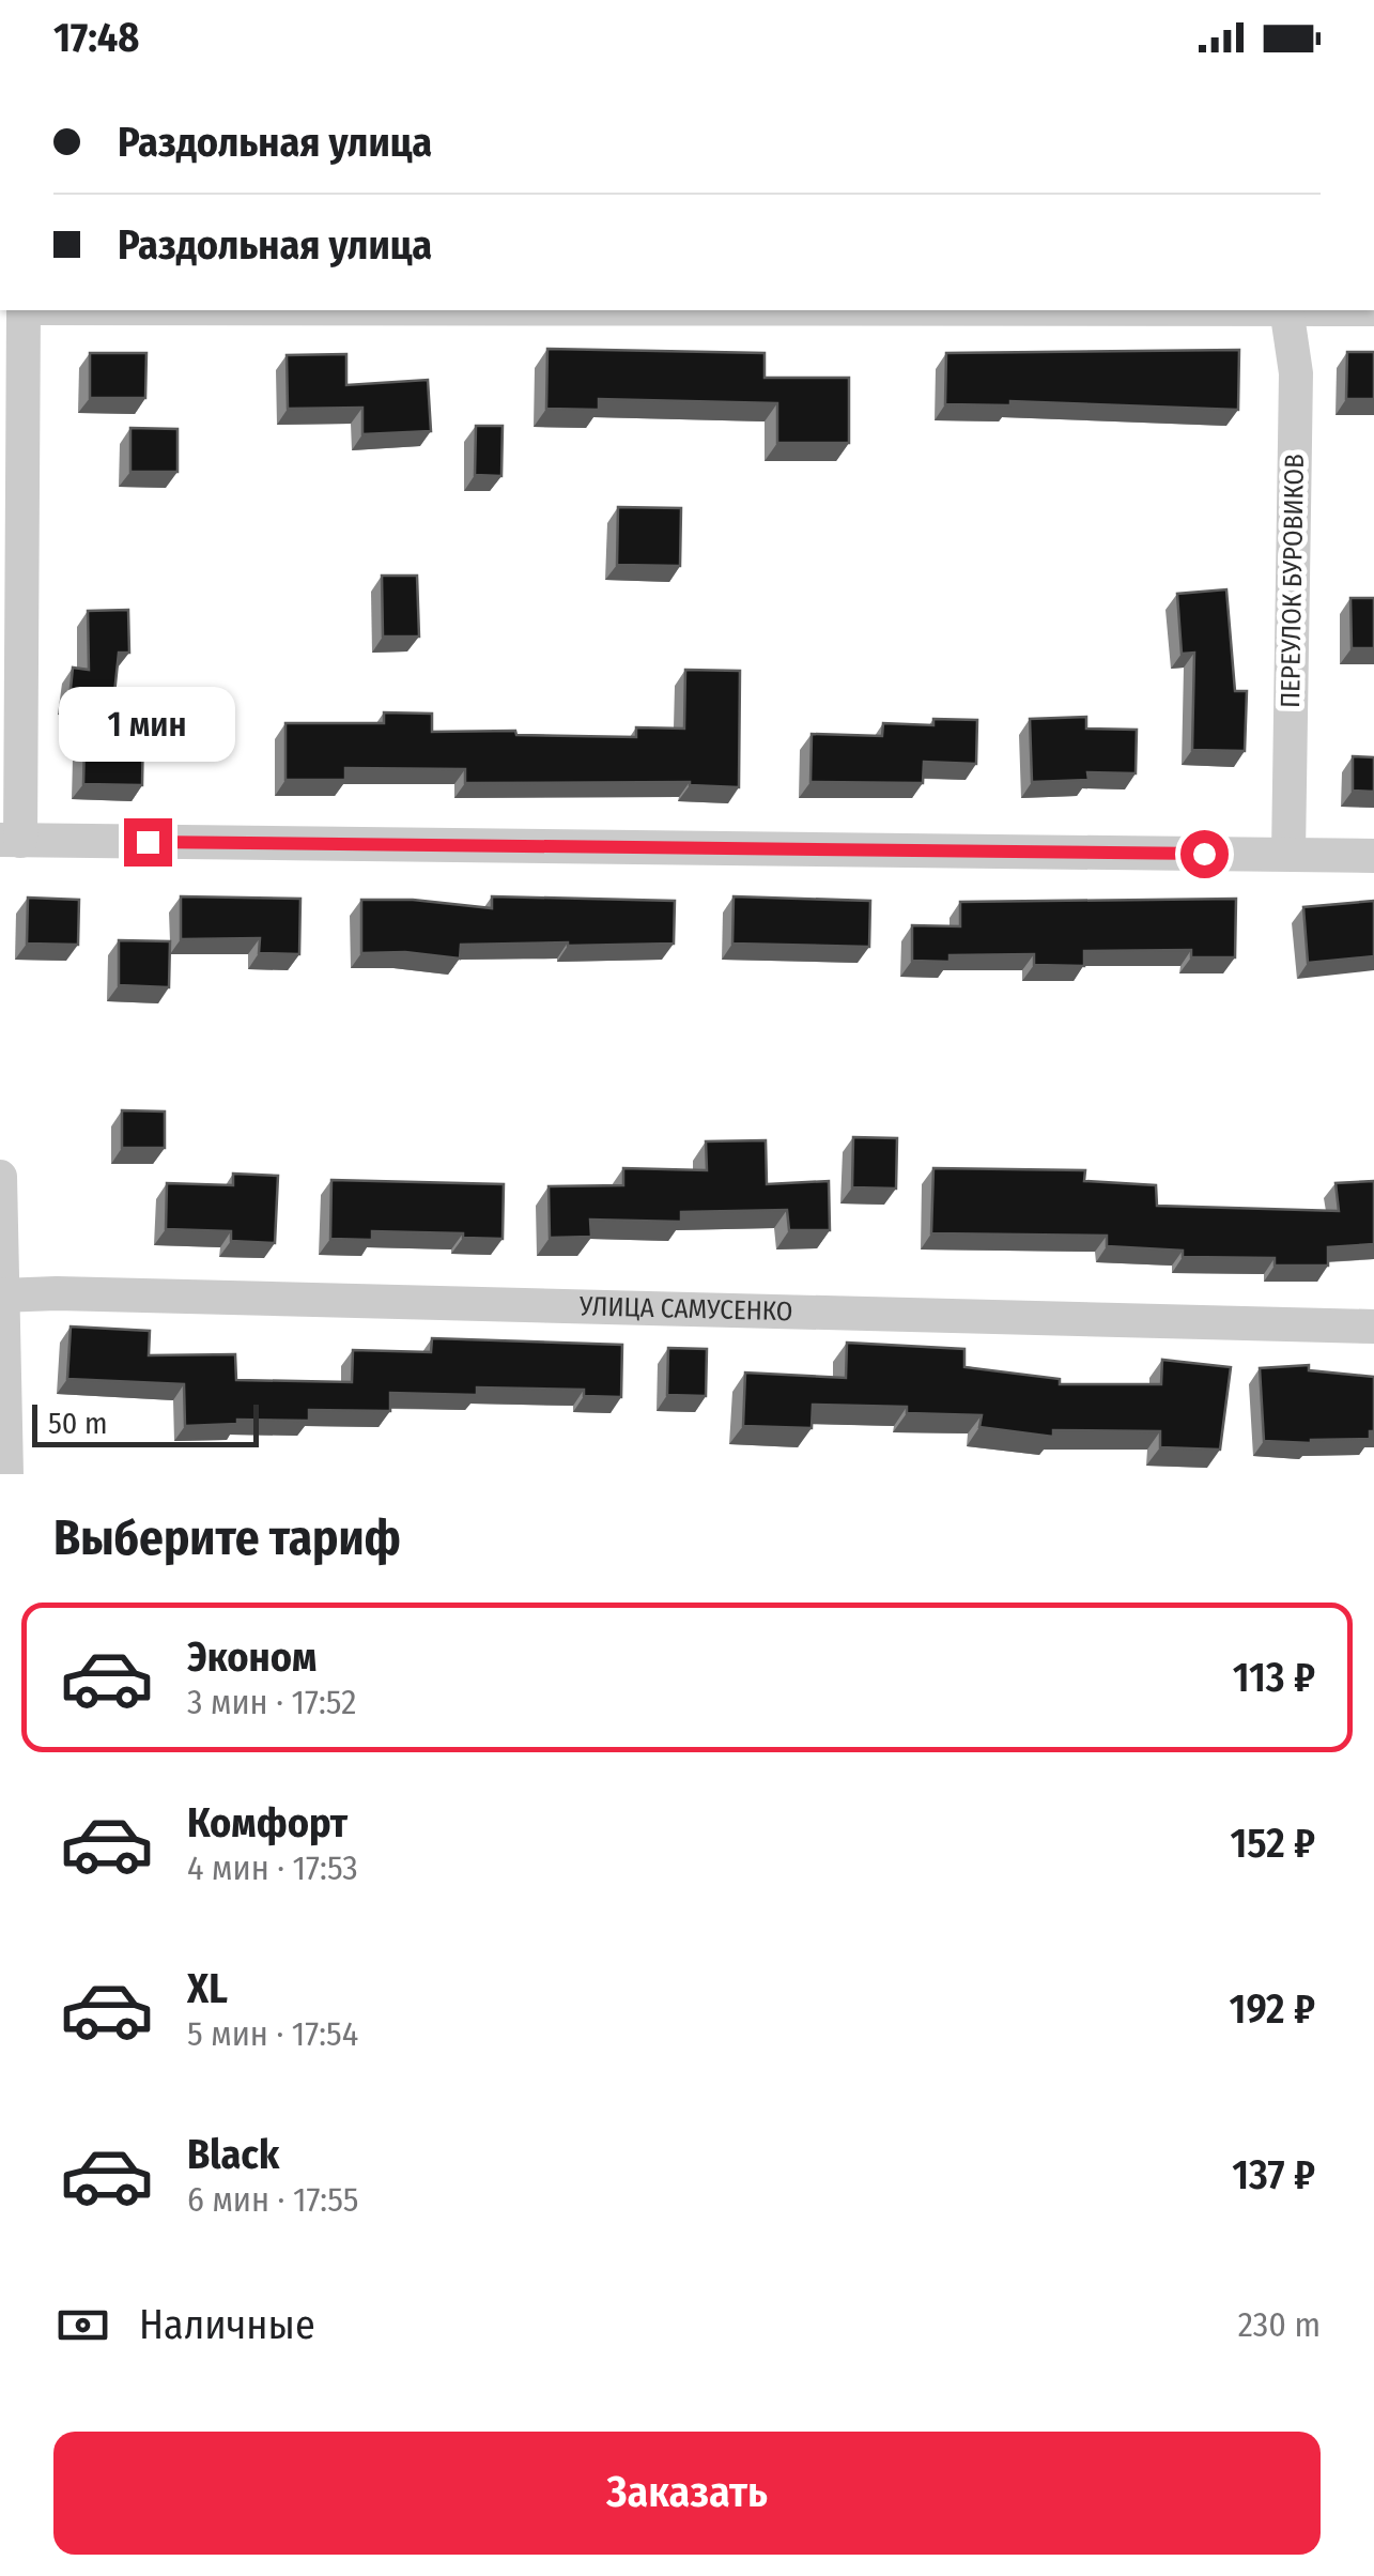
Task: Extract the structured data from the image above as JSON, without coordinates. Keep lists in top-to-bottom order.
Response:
{
  "streets": {
    "street": ["ПЕРЕУЛОК БУРОВИКОВ", "УЛИЦА САМУСЕНКО"]
  },
  "scale_bar": "50 m",
  "page": {
    "status": "17:48",
    "banner": ["Раздольная улица", "Раздольная улица"],
    "bubble": "1 мин",
    "scale": "50 m",
    "heading": "Выберите тариф",
    "list": [
      {
        "name": "Эконом",
        "note": "3 мин · 17:52",
        "value": "113 ₽"
      },
      {
        "name": "Комфорт",
        "note": "4 мин · 17:53",
        "value": "152 ₽"
      },
      {
        "name": "XL",
        "note": "5 мин · 17:54",
        "value": "192 ₽"
      },
      {
        "name": "Black",
        "note": "6 мин · 17:55",
        "value": "137 ₽"
      }
    ],
    "pay": ["Наличные", "230 m"],
    "buttons": "Заказать"
  }
}
